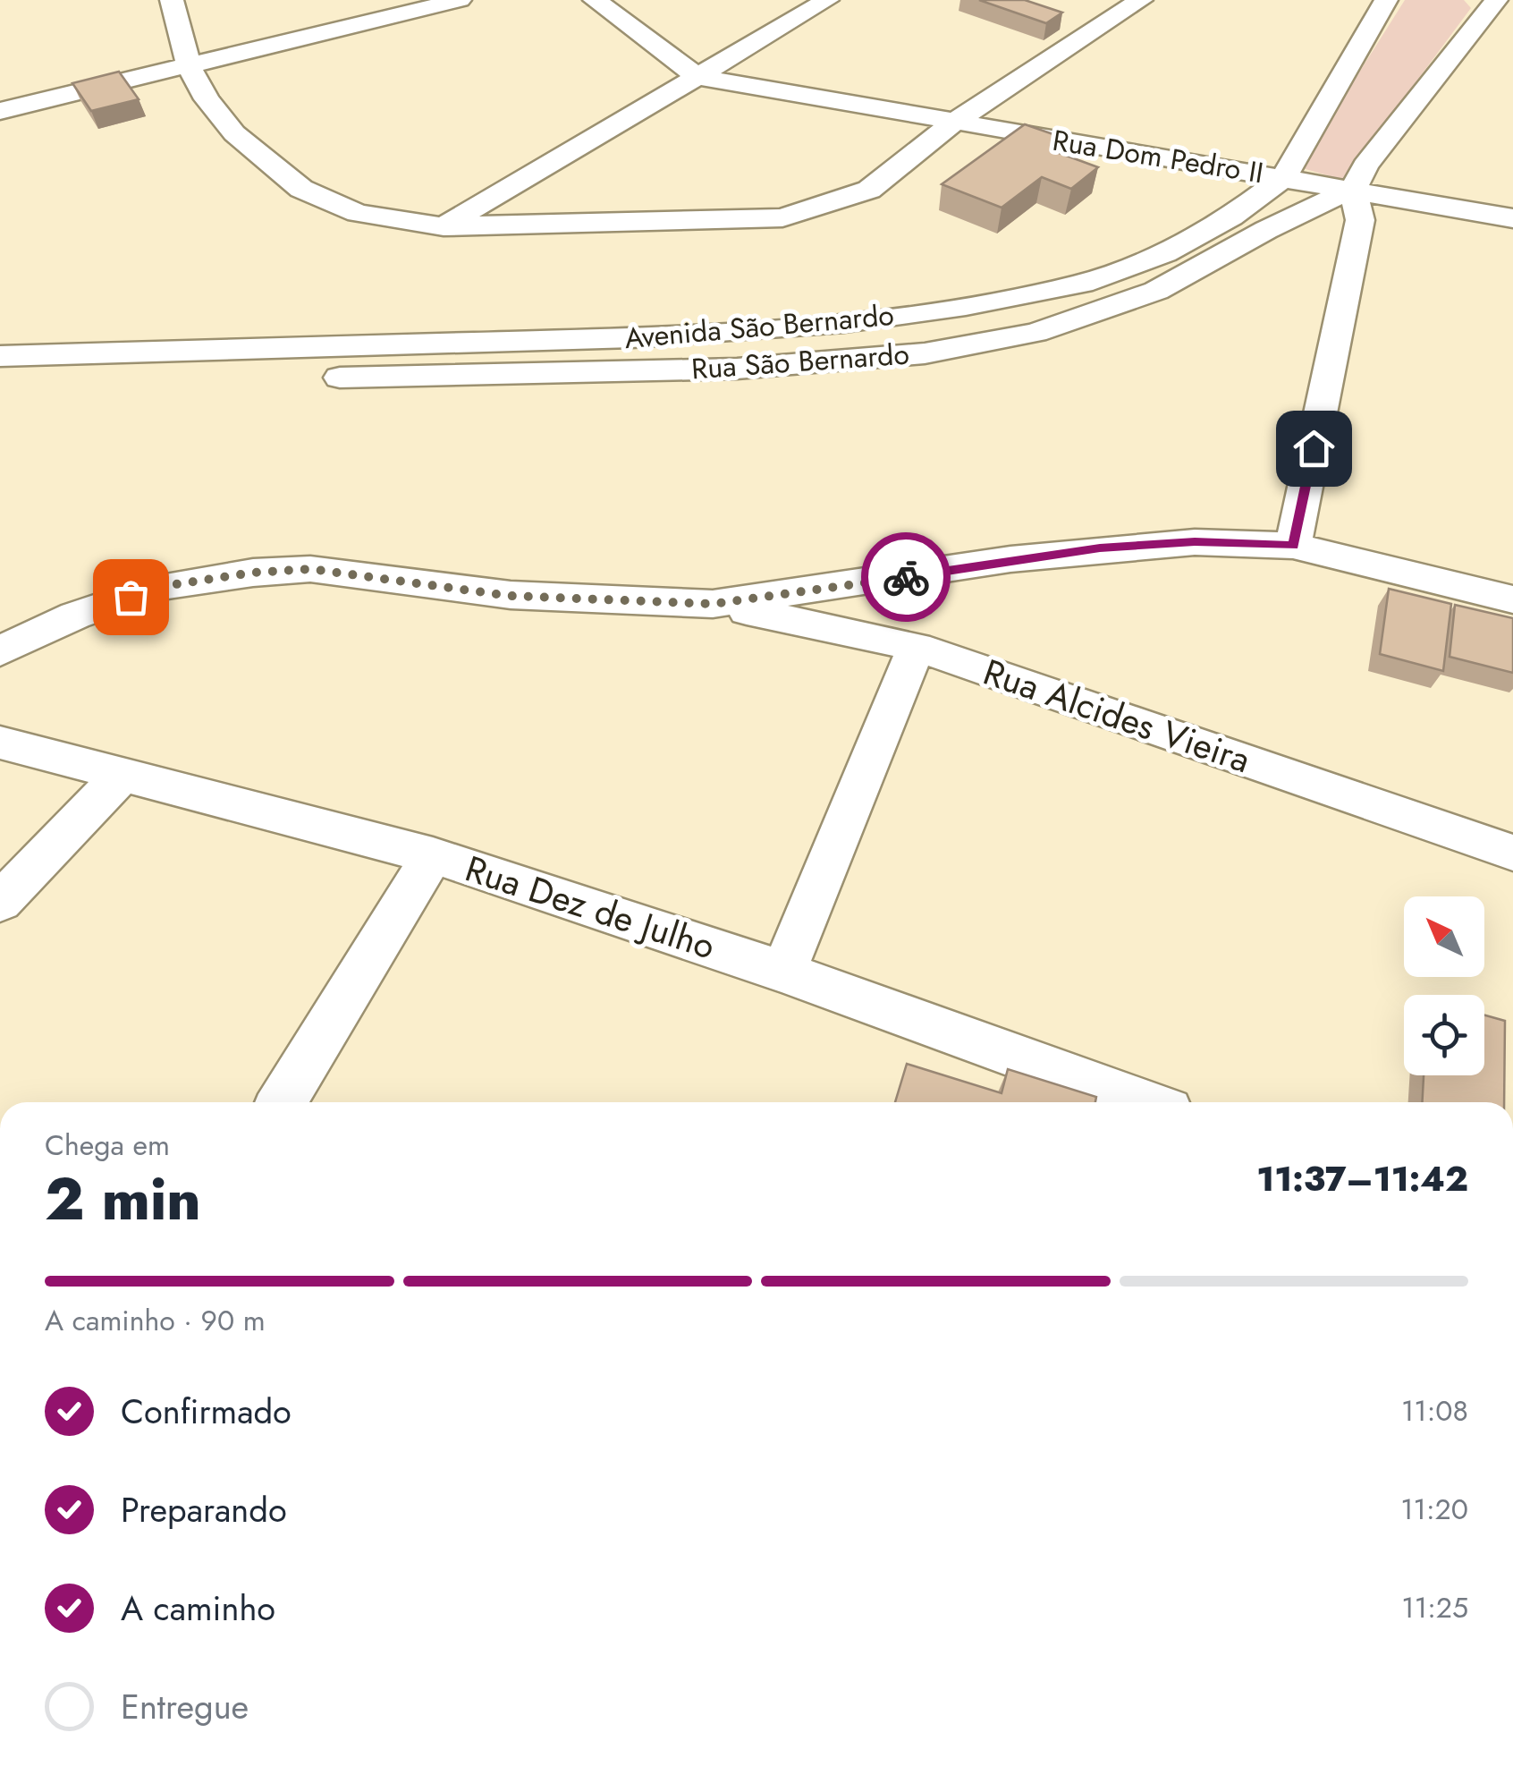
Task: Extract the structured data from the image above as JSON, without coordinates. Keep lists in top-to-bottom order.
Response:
{
  "streets": {
    "street": [
      "Rua Dom Pedro II",
      "Avenida São Bernardo",
      "Rua São Bernardo",
      "Rua Alcides Vieira",
      "Rua Dez de Julho"
    ]
  },
  "crossings": [
    ["Rua Dom Pedro II", "Avenida São Bernardo"],
    ["Rua Dom Pedro II", "Rua São Bernardo"]
  ],
  "north": "top left",
  "page": {
    "heading": ["2 min", "Chega em", "11:37–11:42"],
    "bar": "A caminho · 90 m",
    "list": [
      ["Confirmado", "11:08"],
      ["Preparando", "11:20"],
      ["A caminho", "11:25"],
      "Entregue"
    ]
  }
}
